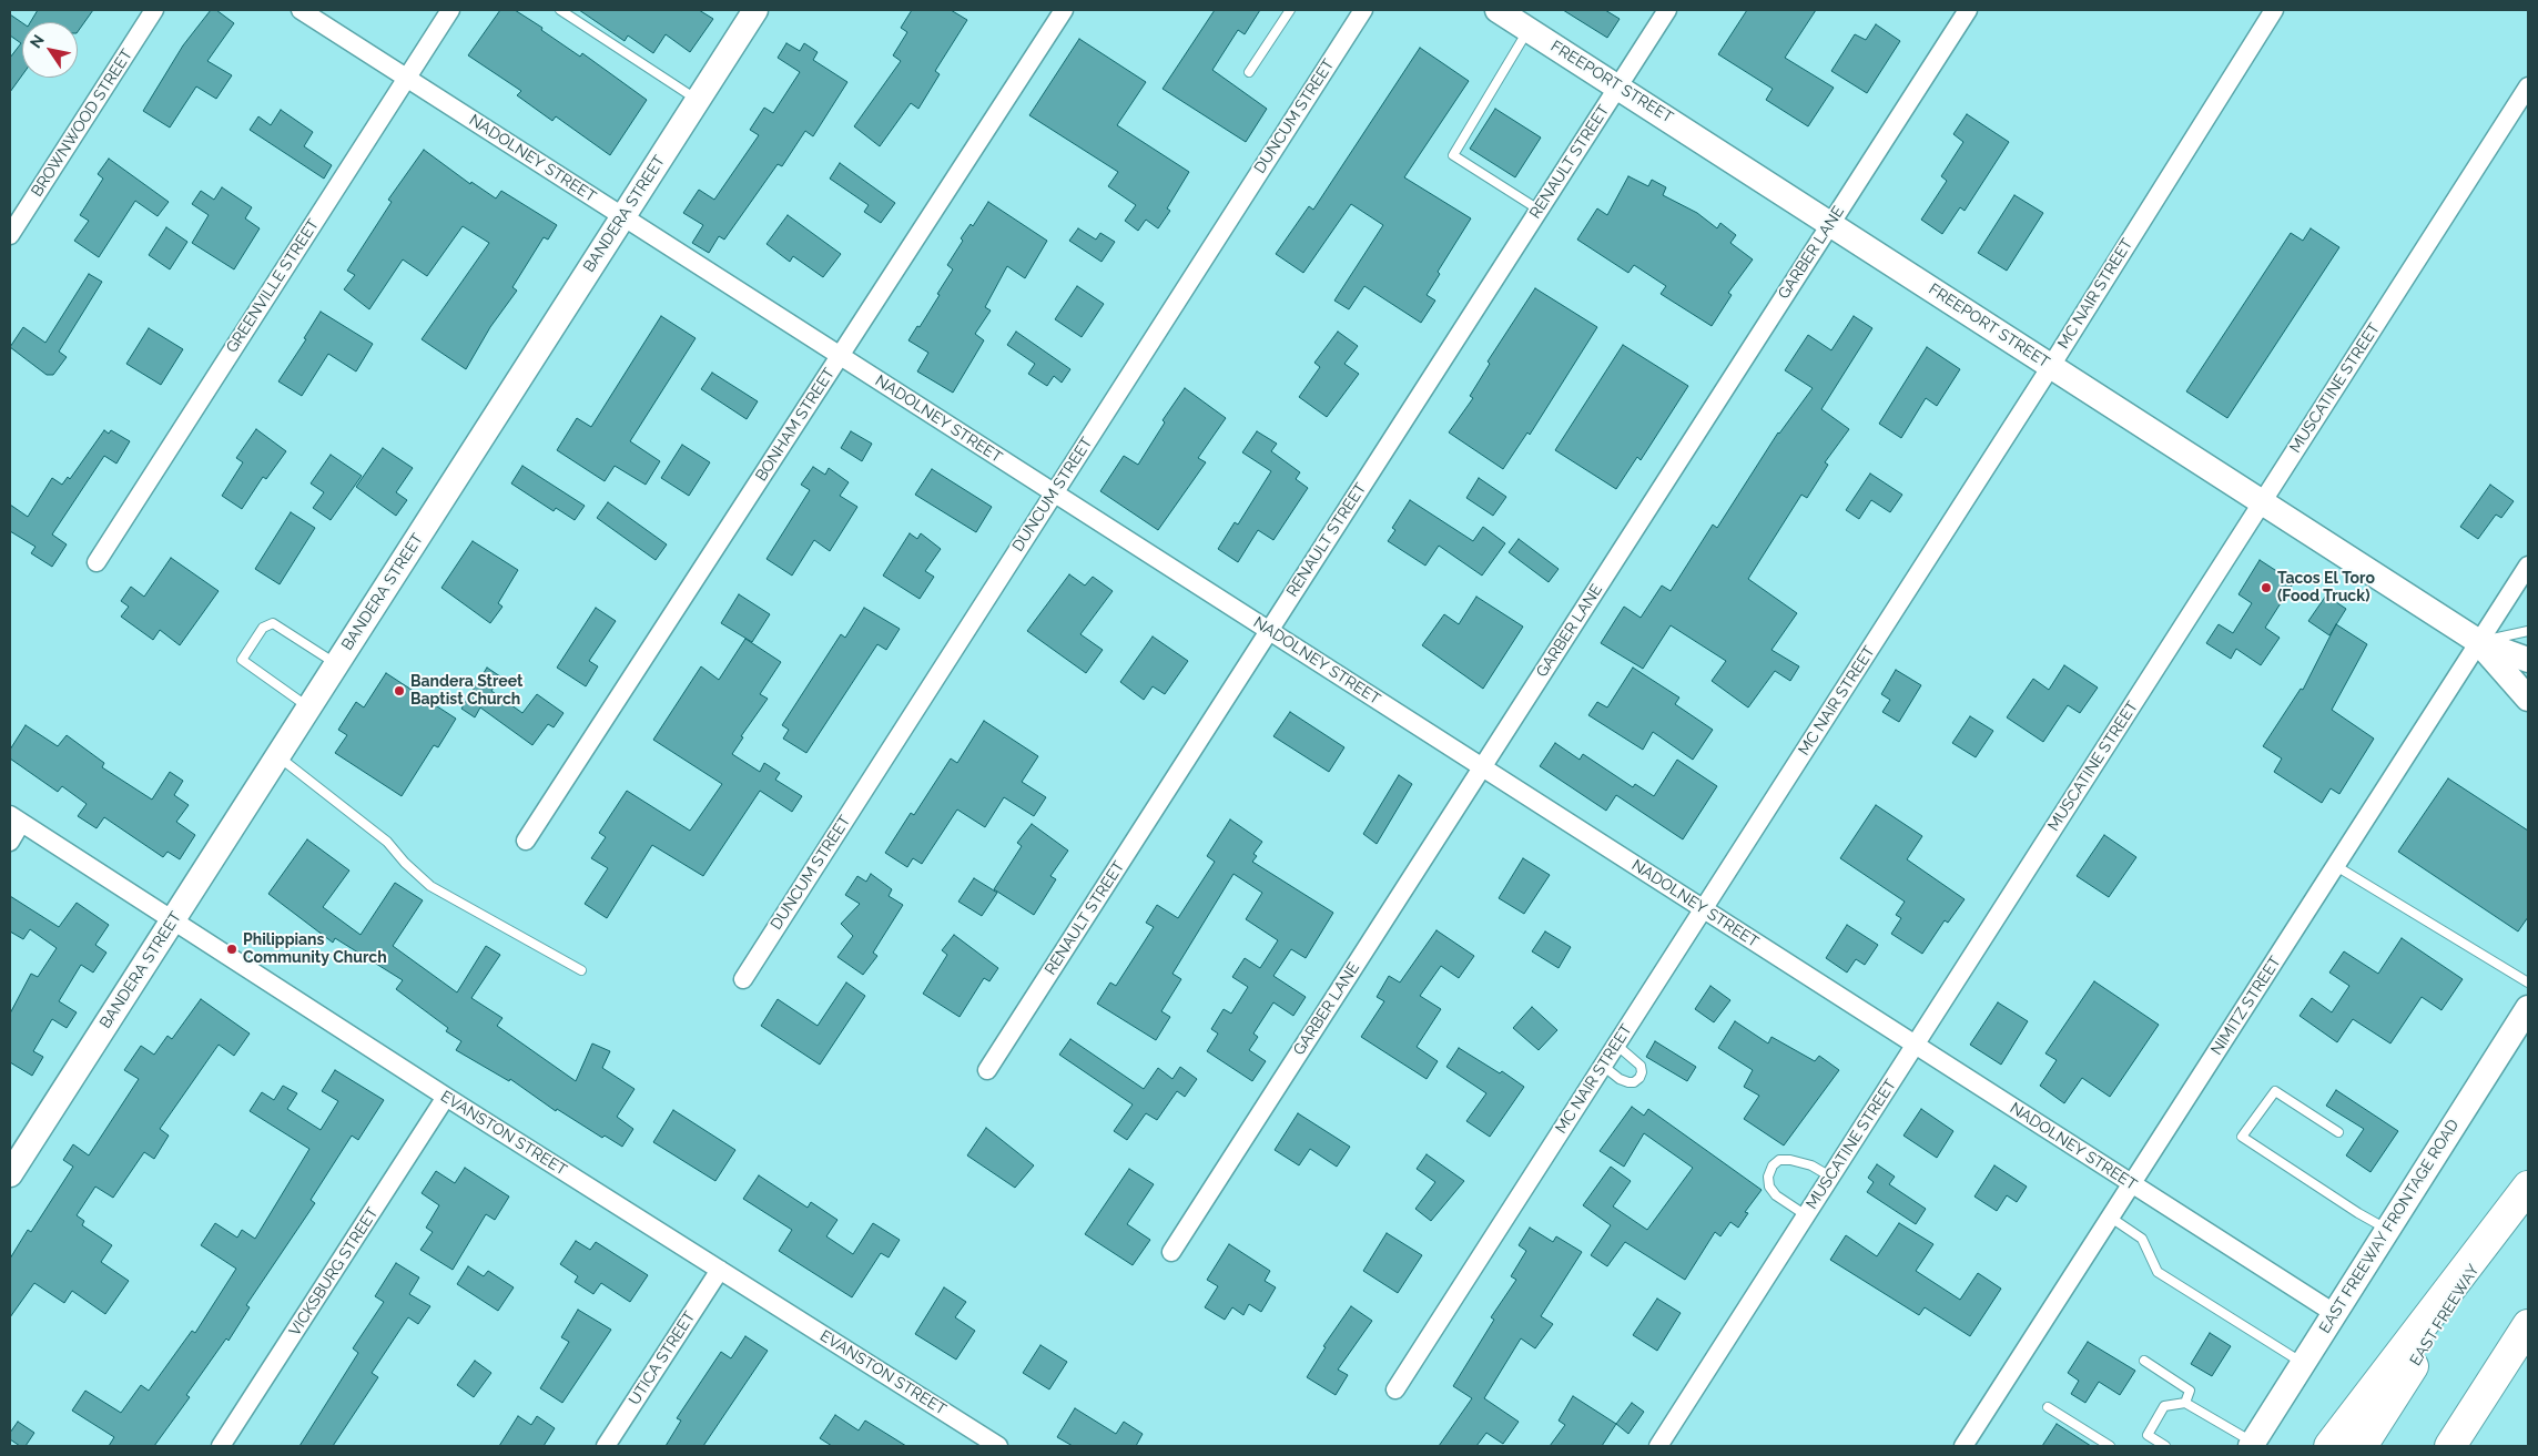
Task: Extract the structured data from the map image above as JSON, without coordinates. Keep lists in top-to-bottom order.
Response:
{
  "streets": {
    "highway": ["EAST FREEWAY"],
    "main road": ["FREEPORT STREET", "BANDERA STREET", "EAST FREEWAY FRONTAGE ROAD"],
    "street": [
      "DUNCUM STREET",
      "BROWNWOOD STREET",
      "NADOLNEY STREET",
      "RENAULT STREET",
      "GARBER LANE",
      "GREENVILLE STREET",
      "MC NAIR STREET",
      "MUSCATINE STREET",
      "BONHAM STREET",
      "NIMITZ STREET",
      "EVANSTON STREET",
      "VICKSBURG STREET",
      "UTICA STREET"
    ]
  },
  "crossings": [
    ["FREEPORT STREET", "RENAULT STREET"],
    ["FREEPORT STREET", "GARBER LANE"],
    ["FREEPORT STREET", "MC NAIR STREET"],
    ["FREEPORT STREET", "MUSCATINE STREET"],
    ["FREEPORT STREET", "NIMITZ STREET"],
    ["DUNCUM STREET", "NADOLNEY STREET"],
    ["NADOLNEY STREET", "RENAULT STREET"],
    ["NADOLNEY STREET", "BANDERA STREET"],
    ["NADOLNEY STREET", "GARBER LANE"],
    ["NADOLNEY STREET", "GREENVILLE STREET"],
    ["NADOLNEY STREET", "MC NAIR STREET"],
    ["NADOLNEY STREET", "MUSCATINE STREET"],
    ["NADOLNEY STREET", "BONHAM STREET"],
    ["NADOLNEY STREET", "NIMITZ STREET"],
    ["NADOLNEY STREET", "EAST FREEWAY FRONTAGE ROAD"],
    ["BANDERA STREET", "EVANSTON STREET"],
    ["EVANSTON STREET", "VICKSBURG STREET"],
    ["EVANSTON STREET", "UTICA STREET"]
  ],
  "places": ["Tacos El Toro (Food Truck)", "Bandera Street Baptist Church", "Philippians Community Church"],
  "north": "top left"
}
